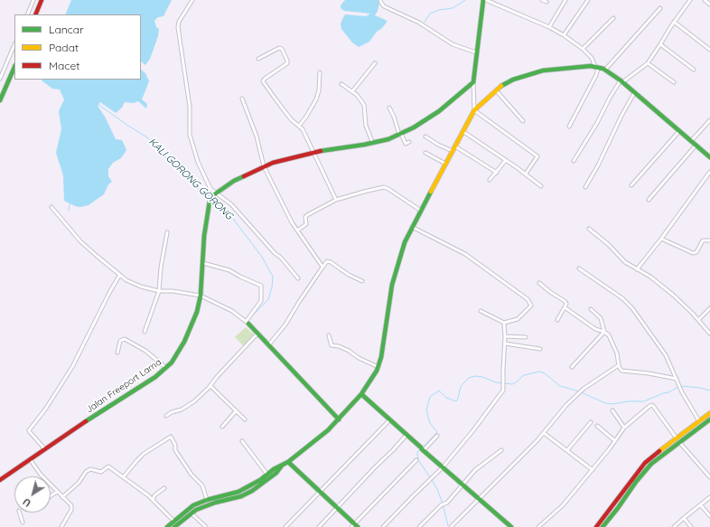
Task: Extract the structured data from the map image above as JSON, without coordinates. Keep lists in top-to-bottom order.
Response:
{
  "streets": {
    "main road": ["Jalan Freeport Lama"]
  },
  "water": ["KALI GORONG GORONG"],
  "legend": ["Lancar", "Padat", "Macet"],
  "north": "bottom left"
}
